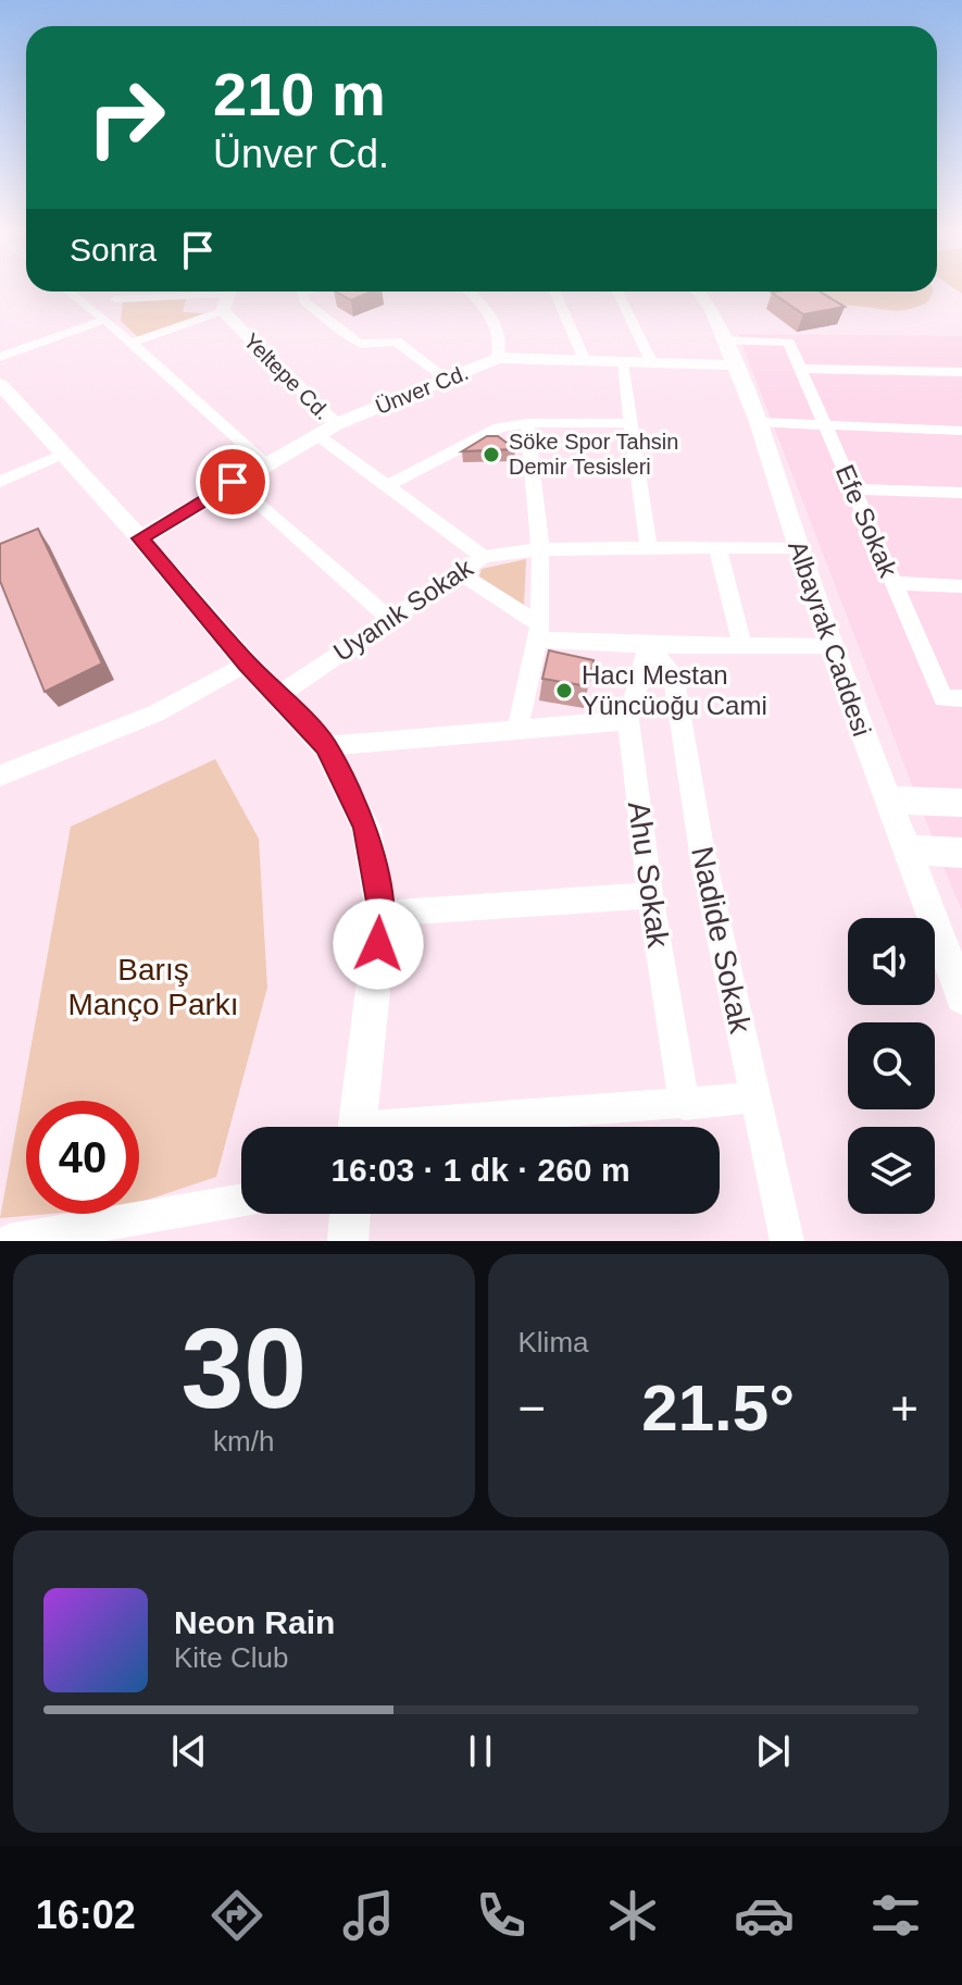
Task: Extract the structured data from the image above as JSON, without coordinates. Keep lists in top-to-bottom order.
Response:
{
  "streets": {
    "street": [
      "Yeltepe Cd.",
      "Ünver Cd.",
      "Efe Sokak",
      "Uyanık Sokak",
      "Albayrak Caddesi",
      "Ahu Sokak",
      "Nadide Sokak"
    ]
  },
  "crossings": [
    ["Yeltepe Cd.", "Ünver Cd."],
    ["Ünver Cd.", "Albayrak Caddesi"],
    ["Efe Sokak", "Albayrak Caddesi"],
    ["Uyanık Sokak", "Albayrak Caddesi"],
    ["Ahu Sokak", "Nadide Sokak"]
  ],
  "parks": ["Barış Manço Parkı"],
  "places": ["Söke Spor Tahsin Demir Tesisleri", "Hacı Mestan Yüncüoğu Cami"],
  "page": {
    "turn": ["210 m", "Ünver Cd."],
    "then": "Sonra",
    "limit": "40",
    "trip": "16:03 · 1 dk · 260 m",
    "tile": [
      ["30", "km/h"],
      "Klima"
    ],
    "heat": ["−", "21.5°", "+"],
    "song": ["Neon Rain", "Kite Club"],
    "tabs": "16:02"
  }
}
